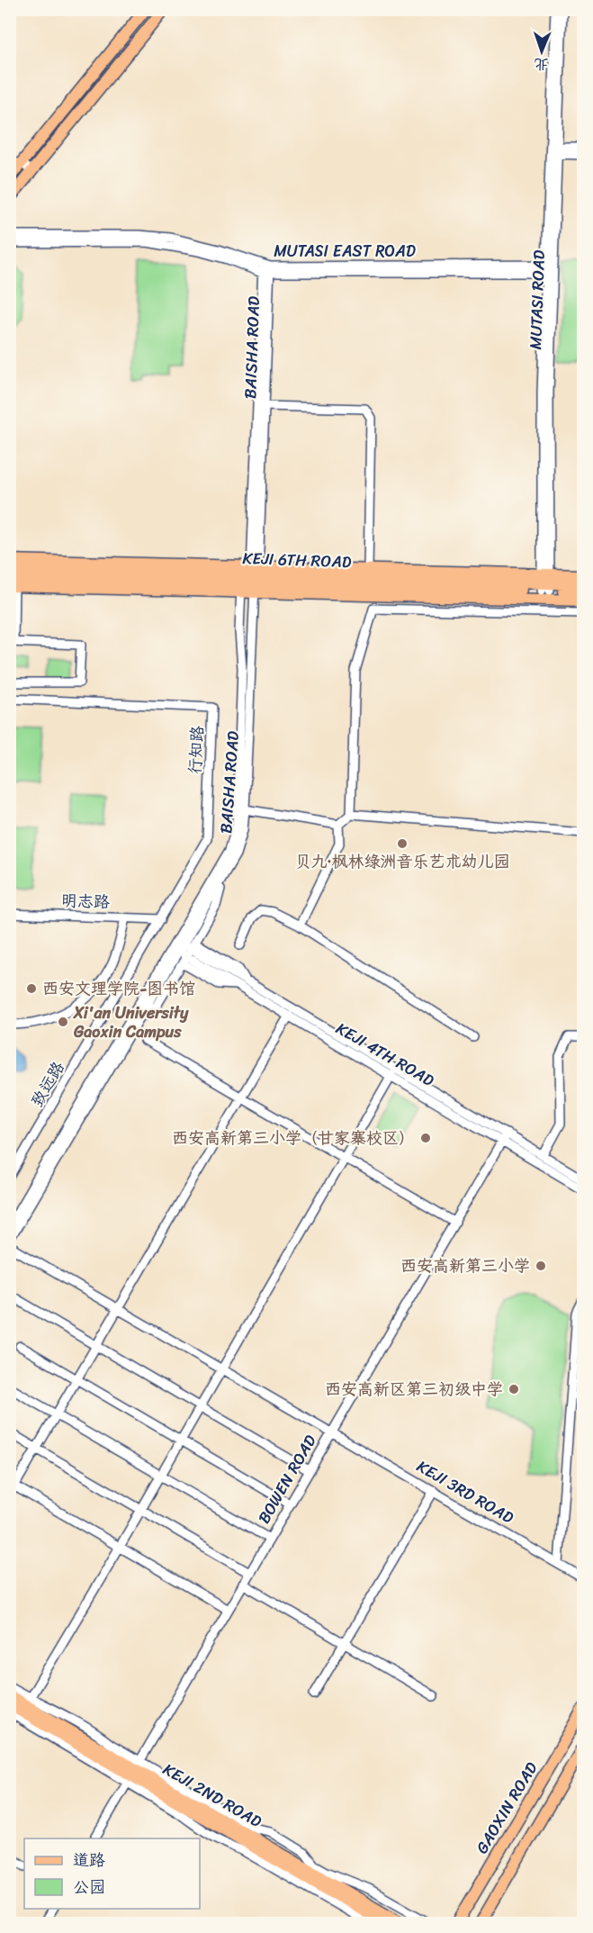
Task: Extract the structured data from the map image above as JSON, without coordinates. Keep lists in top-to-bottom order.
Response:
{
  "streets": {
    "main road": ["KEJI 6TH ROAD", "KEJI 2ND ROAD", "GAOXIN ROAD"],
    "street": [
      "MUTASI EAST ROAD",
      "MUTASI ROAD",
      "BAISHA ROAD",
      "行知路",
      "明志路",
      "KEJI 4TH ROAD",
      "致远路",
      "BOWEN ROAD",
      "KEJI 3RD ROAD"
    ]
  },
  "crossings": [
    ["MUTASI EAST ROAD", "MUTASI ROAD"],
    ["MUTASI EAST ROAD", "BAISHA ROAD"],
    ["MUTASI ROAD", "KEJI 6TH ROAD"],
    ["BAISHA ROAD", "KEJI 6TH ROAD"],
    ["BAISHA ROAD", "KEJI 4TH ROAD"],
    ["行知路", "明志路"],
    ["行知路", "致远路"],
    ["明志路", "致远路"],
    ["KEJI 4TH ROAD", "BOWEN ROAD"],
    ["BOWEN ROAD", "KEJI 3RD ROAD"],
    ["BOWEN ROAD", "KEJI 2ND ROAD"]
  ],
  "places": [
    "贝九·枫林绿洲音乐艺术幼儿园",
    "西安文理学院-图书馆",
    "Xi'an University Gaoxin Campus",
    "西安高新第三小学（甘家寨校区）",
    "西安高新第三小学",
    "西安高新区第三初级中学"
  ],
  "legend": ["道路", "公园"],
  "north": "bottom"
}
